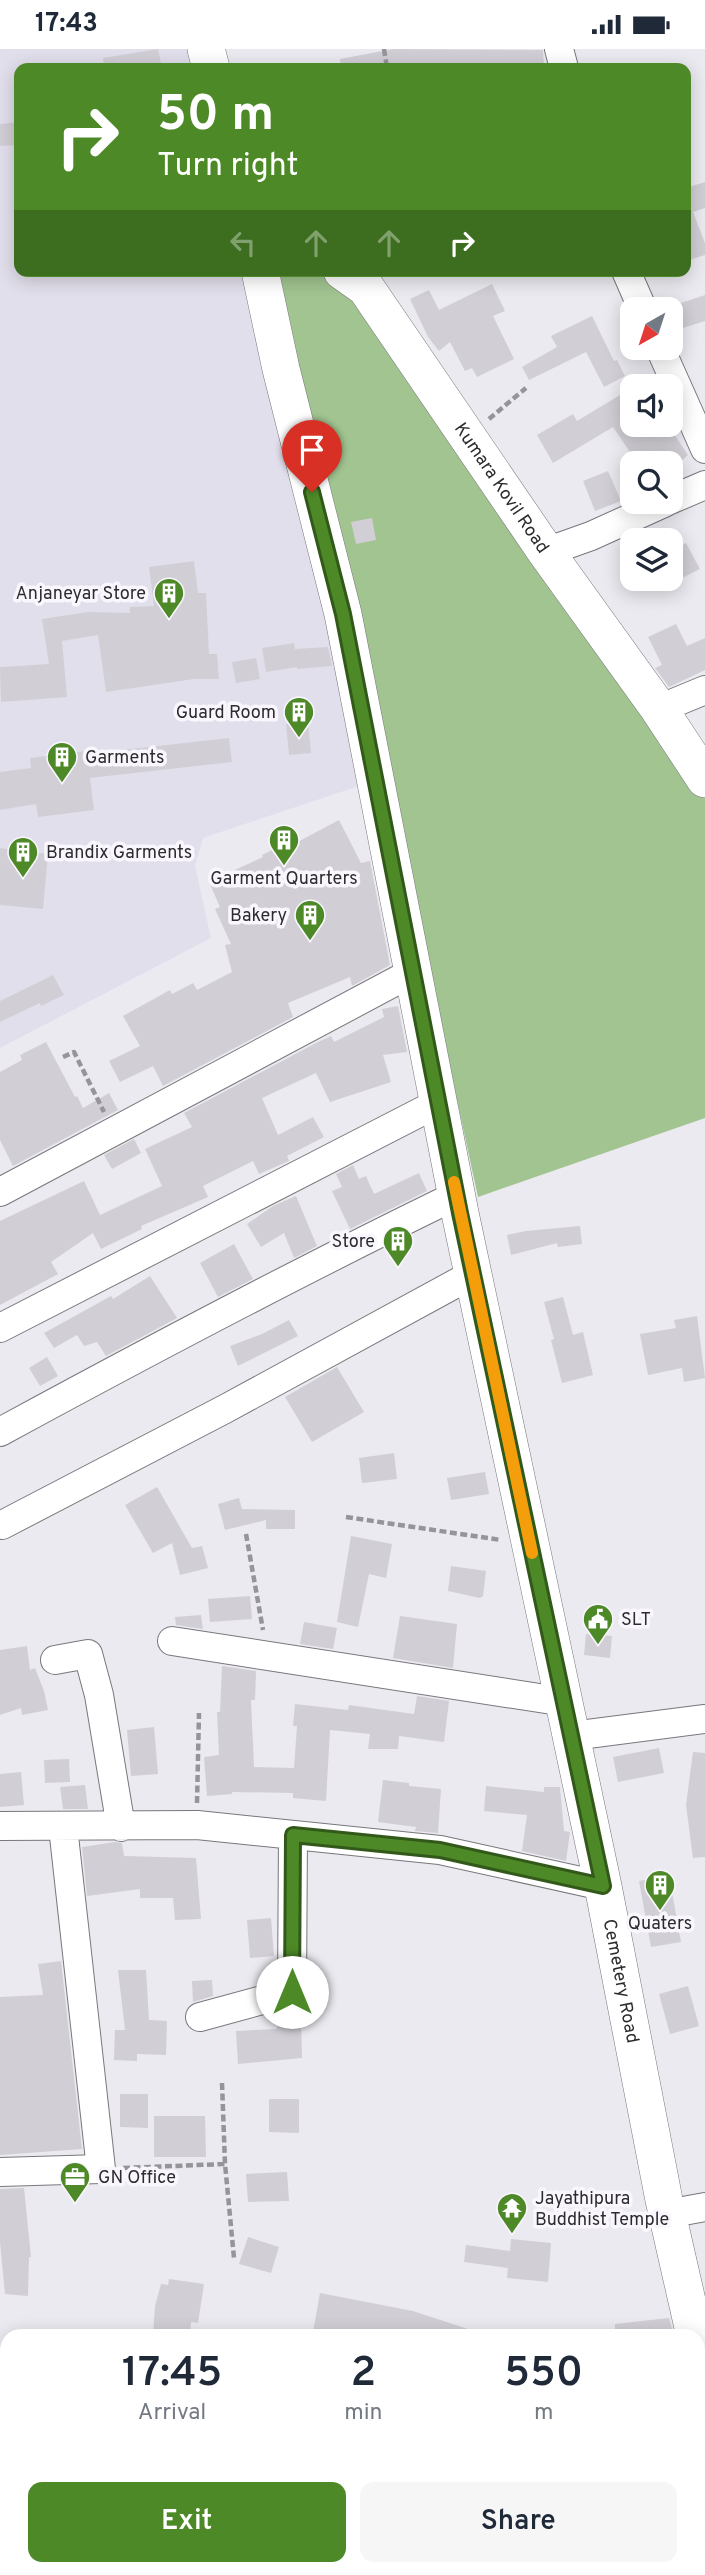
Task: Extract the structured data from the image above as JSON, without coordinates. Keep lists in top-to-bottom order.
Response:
{
  "streets": {
    "main road": ["Kumara Kovil Road", "Cemetery Road"]
  },
  "places": {
    "building": [
      "Anjaneyar Store",
      "Guard Room",
      "Garments",
      "Garment Quarters",
      "Brandix Garments",
      "Bakery",
      "Store",
      "Quaters"
    ],
    "public building": ["SLT"],
    "office": ["GN Office"],
    "temple": ["Jayathipura Buddhist Temple"]
  },
  "north": "bottom left",
  "page": {
    "status": "17:43",
    "turn": ["50 m", "Turn right"],
    "eta": [
      "17:45",
      "Arrival",
      "2",
      "min",
      "550",
      "m"
    ],
    "buttons": ["Exit", "Share"]
  }
}
